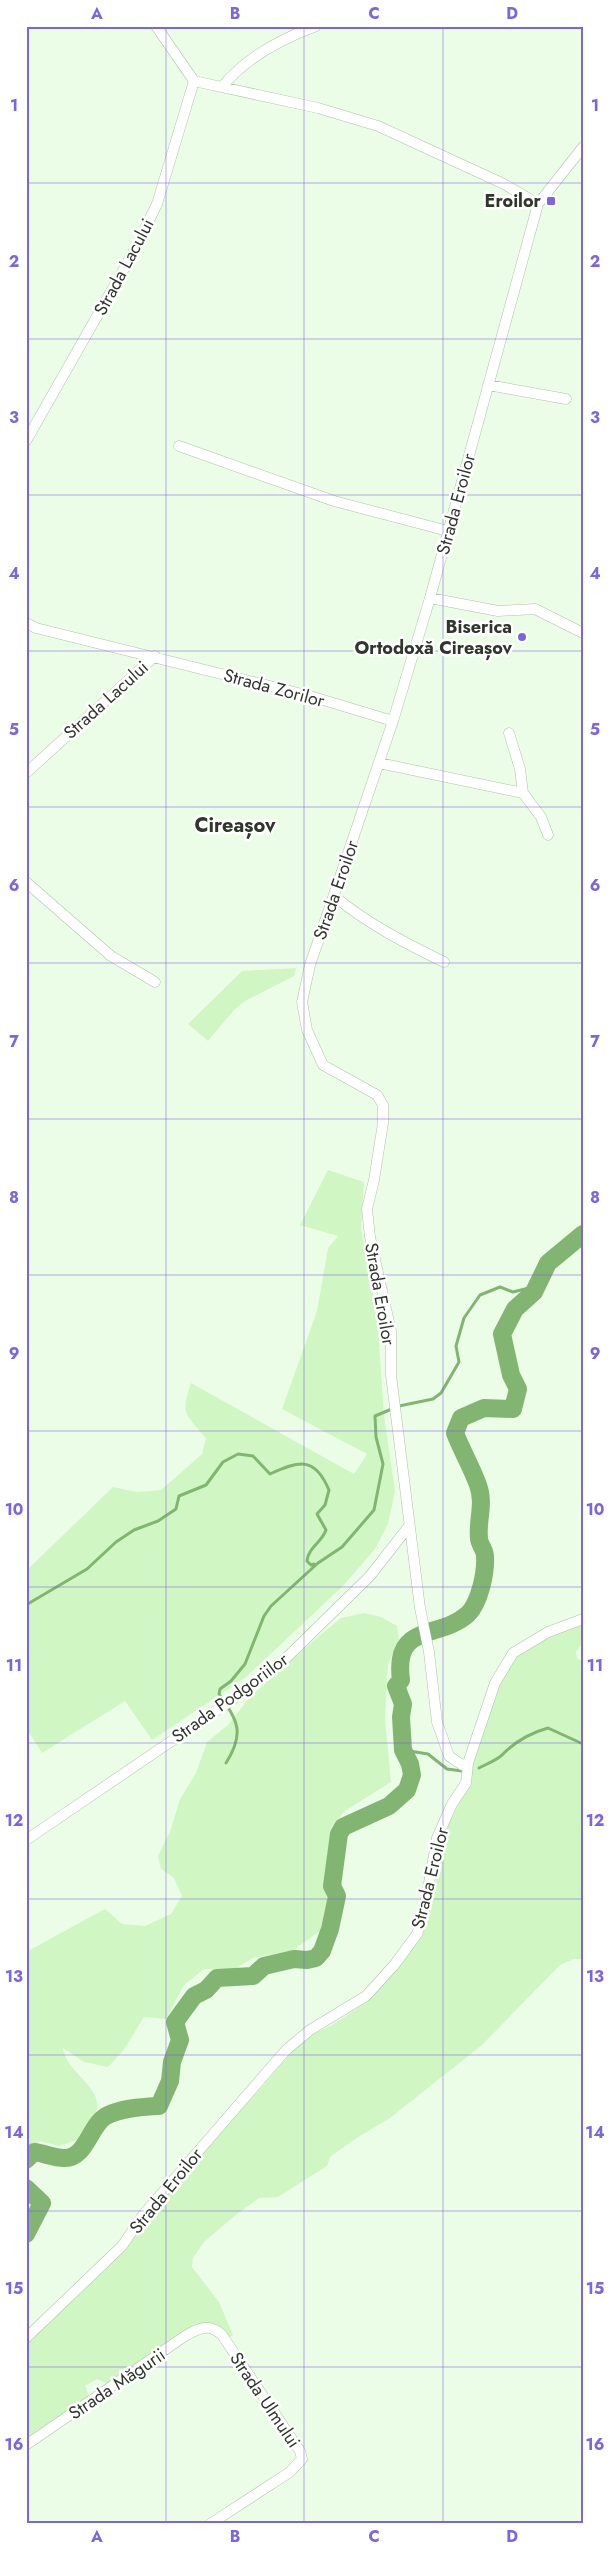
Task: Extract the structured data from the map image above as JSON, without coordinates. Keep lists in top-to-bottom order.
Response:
{
  "streets": {
    "street": [
      "Strada Lacului",
      "Strada Eroilor",
      "Strada Zorilor",
      "Strada Podgoriilor",
      "Strada Măgurii",
      "Strada Ulmului"
    ]
  },
  "crossings": [
    ["Strada Lacului", "Strada Zorilor"],
    ["Strada Eroilor", "Strada Zorilor"],
    ["Strada Eroilor", "Strada Podgoriilor"],
    ["Strada Măgurii", "Strada Ulmului"]
  ],
  "districts": ["Cireașov"],
  "places": {
    "transit": ["Eroilor"],
    "other": ["Biserica Ortodoxă Cireașov"]
  },
  "grid": {
    "columns": [
      "A",
      "B",
      "C",
      "D"
    ],
    "rows": [
      "1",
      "2",
      "3",
      "4",
      "5",
      "6",
      "7",
      "8",
      "9",
      "10",
      "11",
      "12",
      "13",
      "14",
      "15",
      "16"
    ]
  }
}
